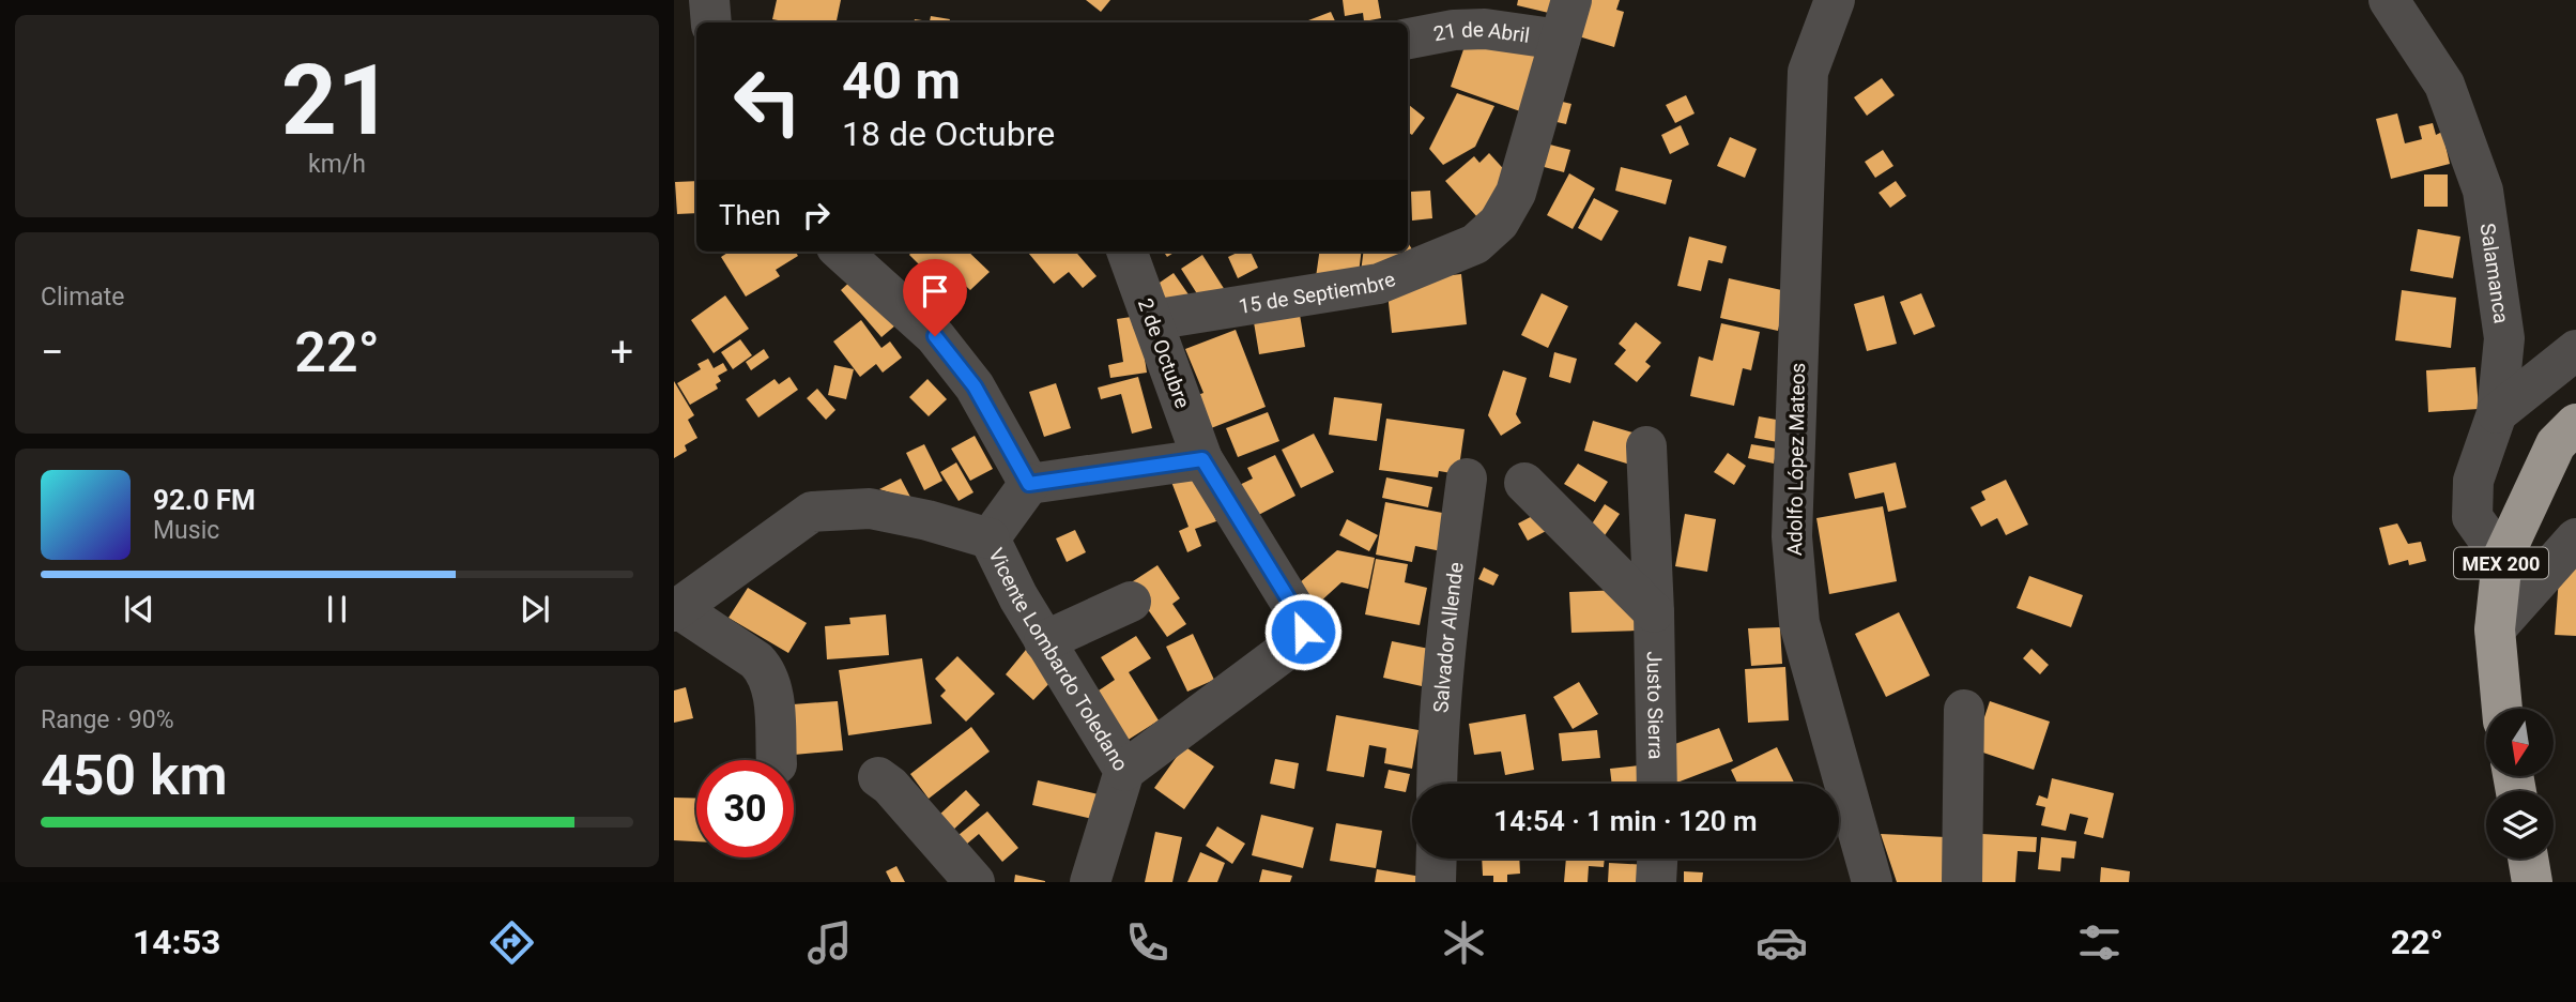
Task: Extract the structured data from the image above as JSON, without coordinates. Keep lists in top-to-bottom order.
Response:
{
  "streets": {
    "highway": ["MEX 200"],
    "street": [
      "21 de Abril",
      "Salamanca",
      "15 de Septiembre",
      "2 de Octubre",
      "Adolfo López Mateos",
      "Salvador Allende",
      "Vicente Lombardo Toledano",
      "Justo Sierra"
    ]
  },
  "crossings": [
    ["21 de Abril", "15 de Septiembre"],
    ["Salamanca", "MEX 200"],
    ["15 de Septiembre", "2 de Octubre"],
    ["2 de Octubre", "Vicente Lombardo Toledano"]
  ],
  "north": "bottom",
  "page": {
    "tile": [
      ["21", "km/h"],
      "Climate",
      ["Range · 90%", "450 km"]
    ],
    "turn": ["40 m", "18 de Octubre"],
    "then": "Then",
    "heat": ["−", "22°", "+"],
    "song": ["92.0 FM", "Music"],
    "limit": "30",
    "trip": "14:54 · 1 min · 120 m",
    "tabs": ["14:53", "22°"]
  }
}
